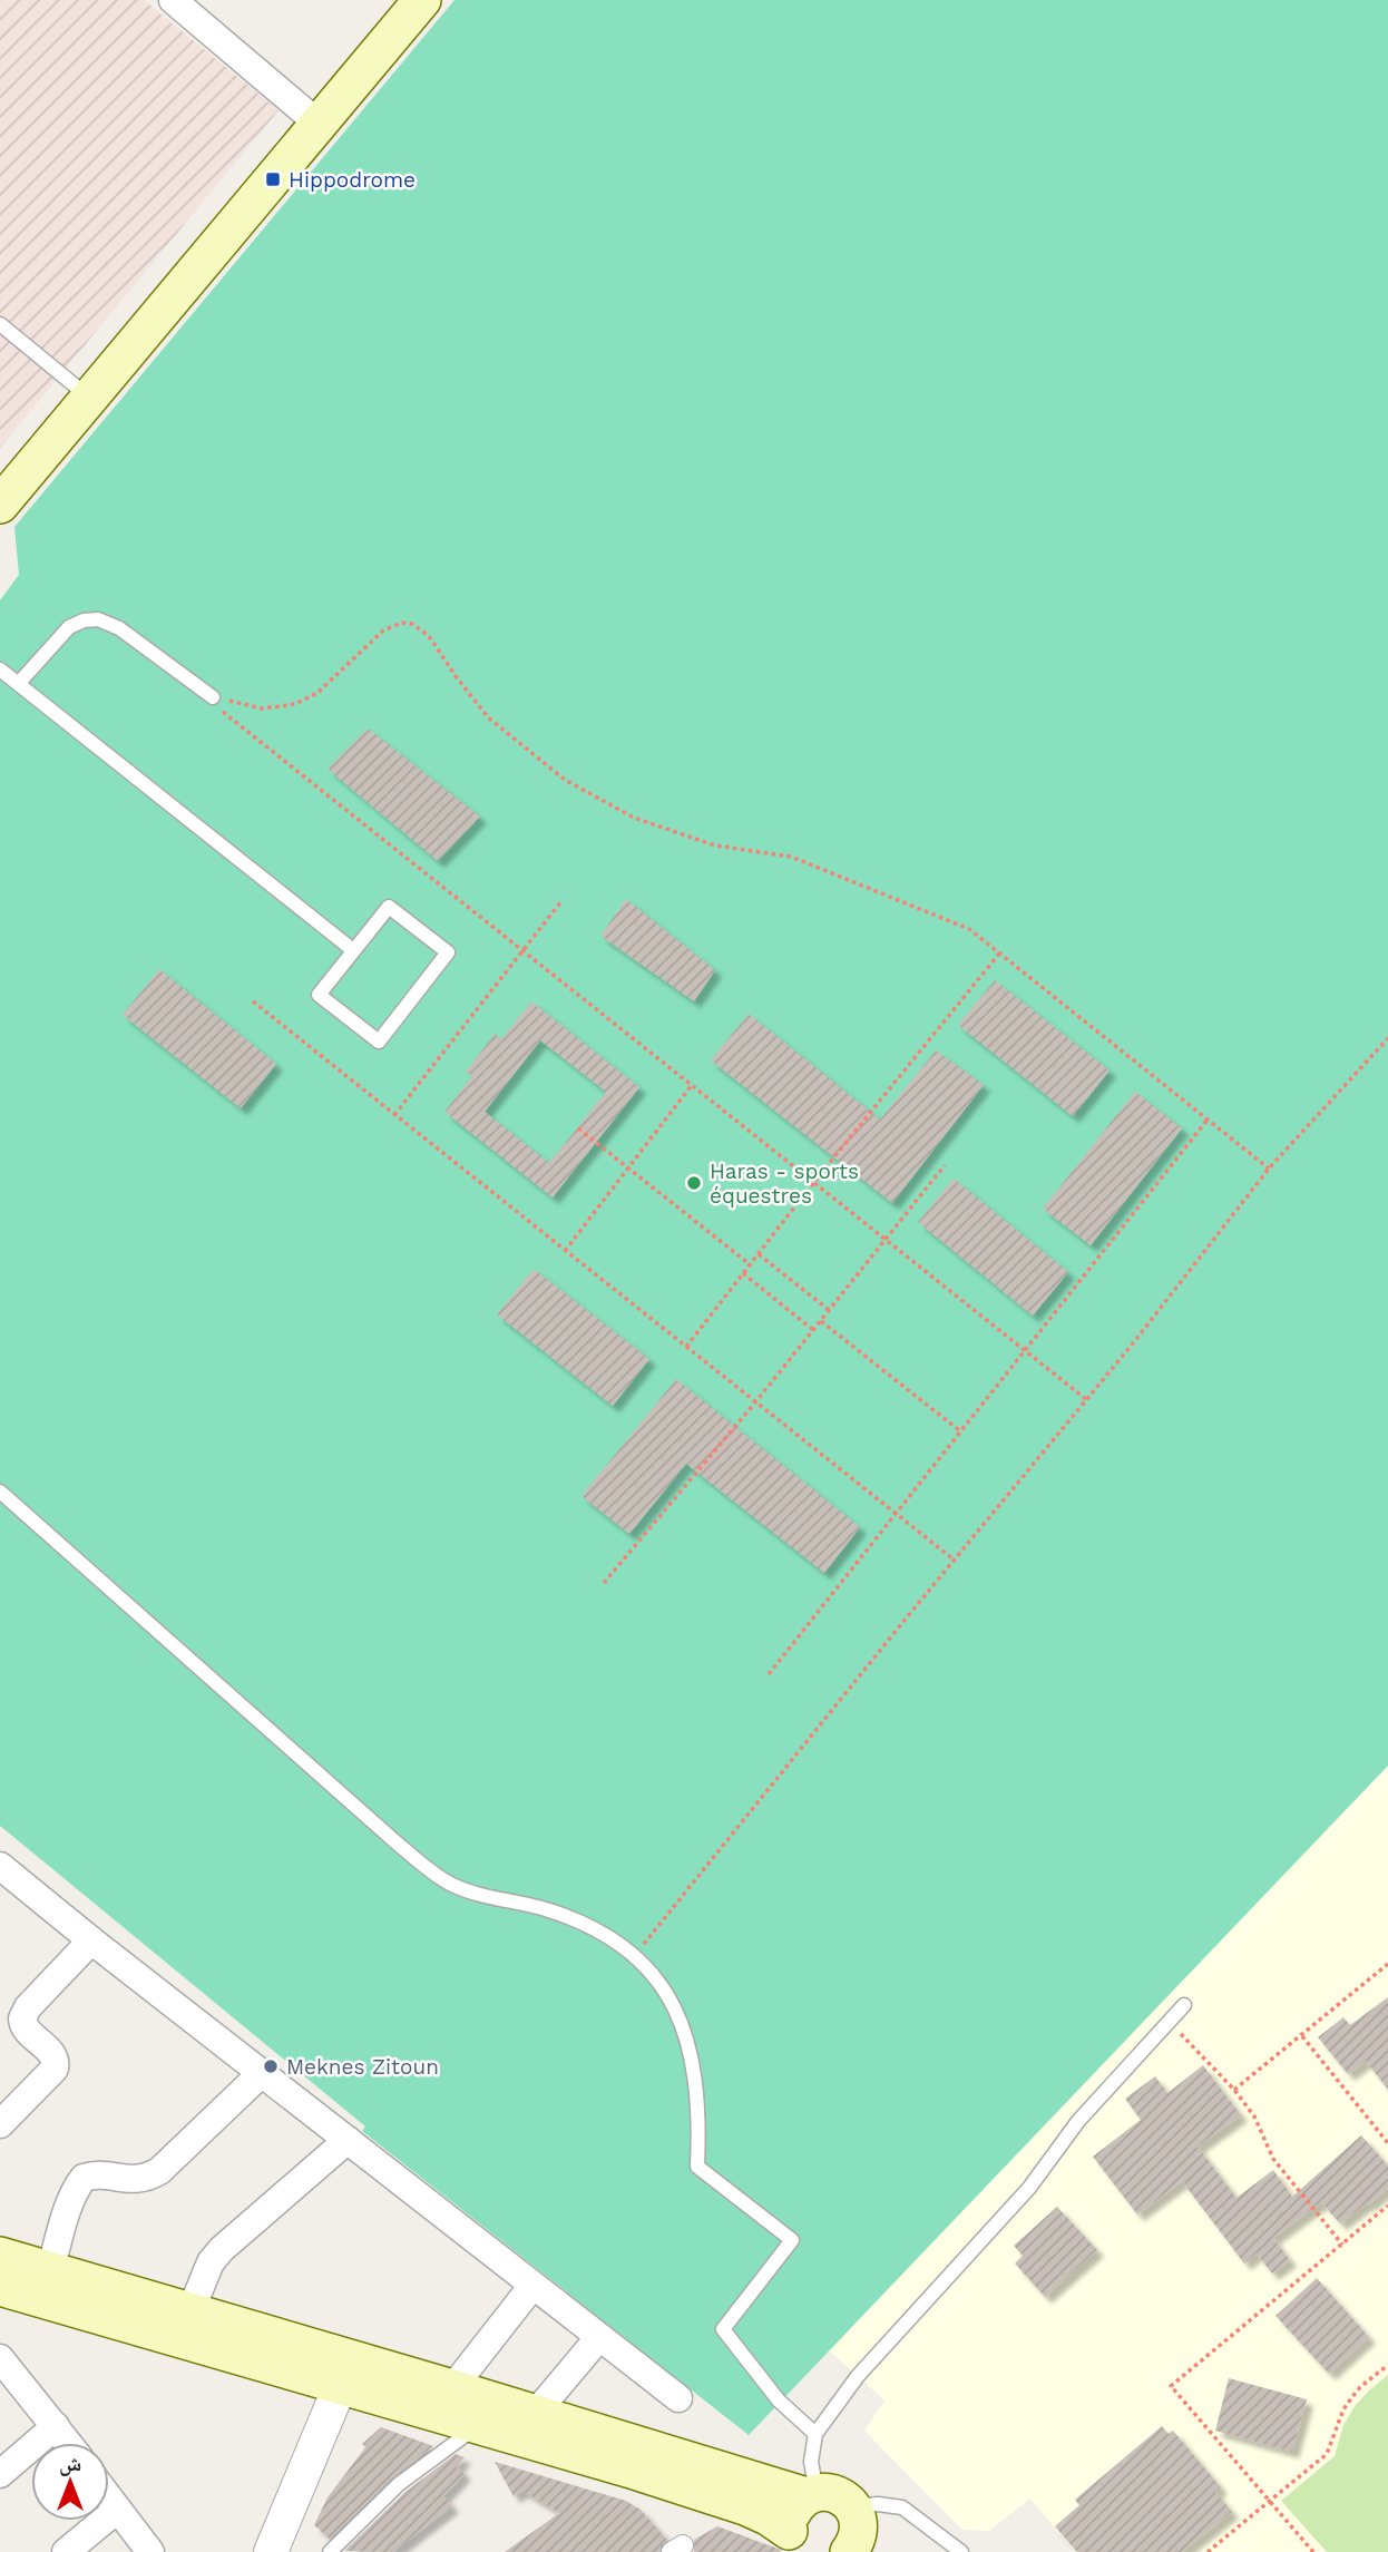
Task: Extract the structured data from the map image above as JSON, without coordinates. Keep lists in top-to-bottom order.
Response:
{
  "places": {
    "transit": ["Hippodrome"],
    "other": ["Haras - sports équestres", "Meknes Zitoun"]
  },
  "north": "top"
}
